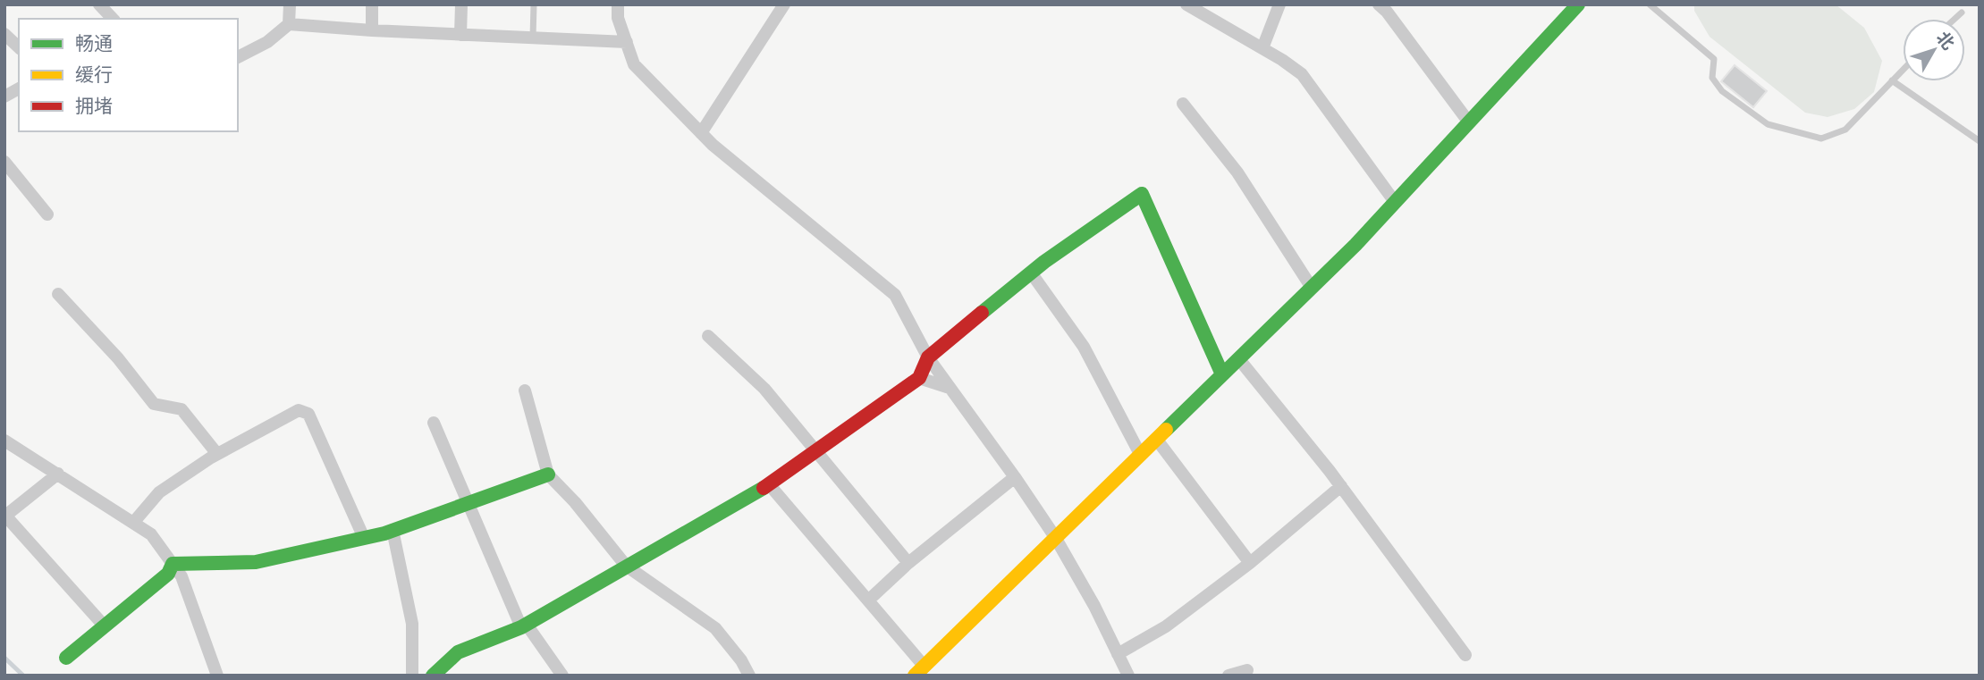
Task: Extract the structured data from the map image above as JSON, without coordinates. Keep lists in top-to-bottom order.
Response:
{
  "legend": ["畅通", "缓行", "拥堵"],
  "north": "top right"
}
